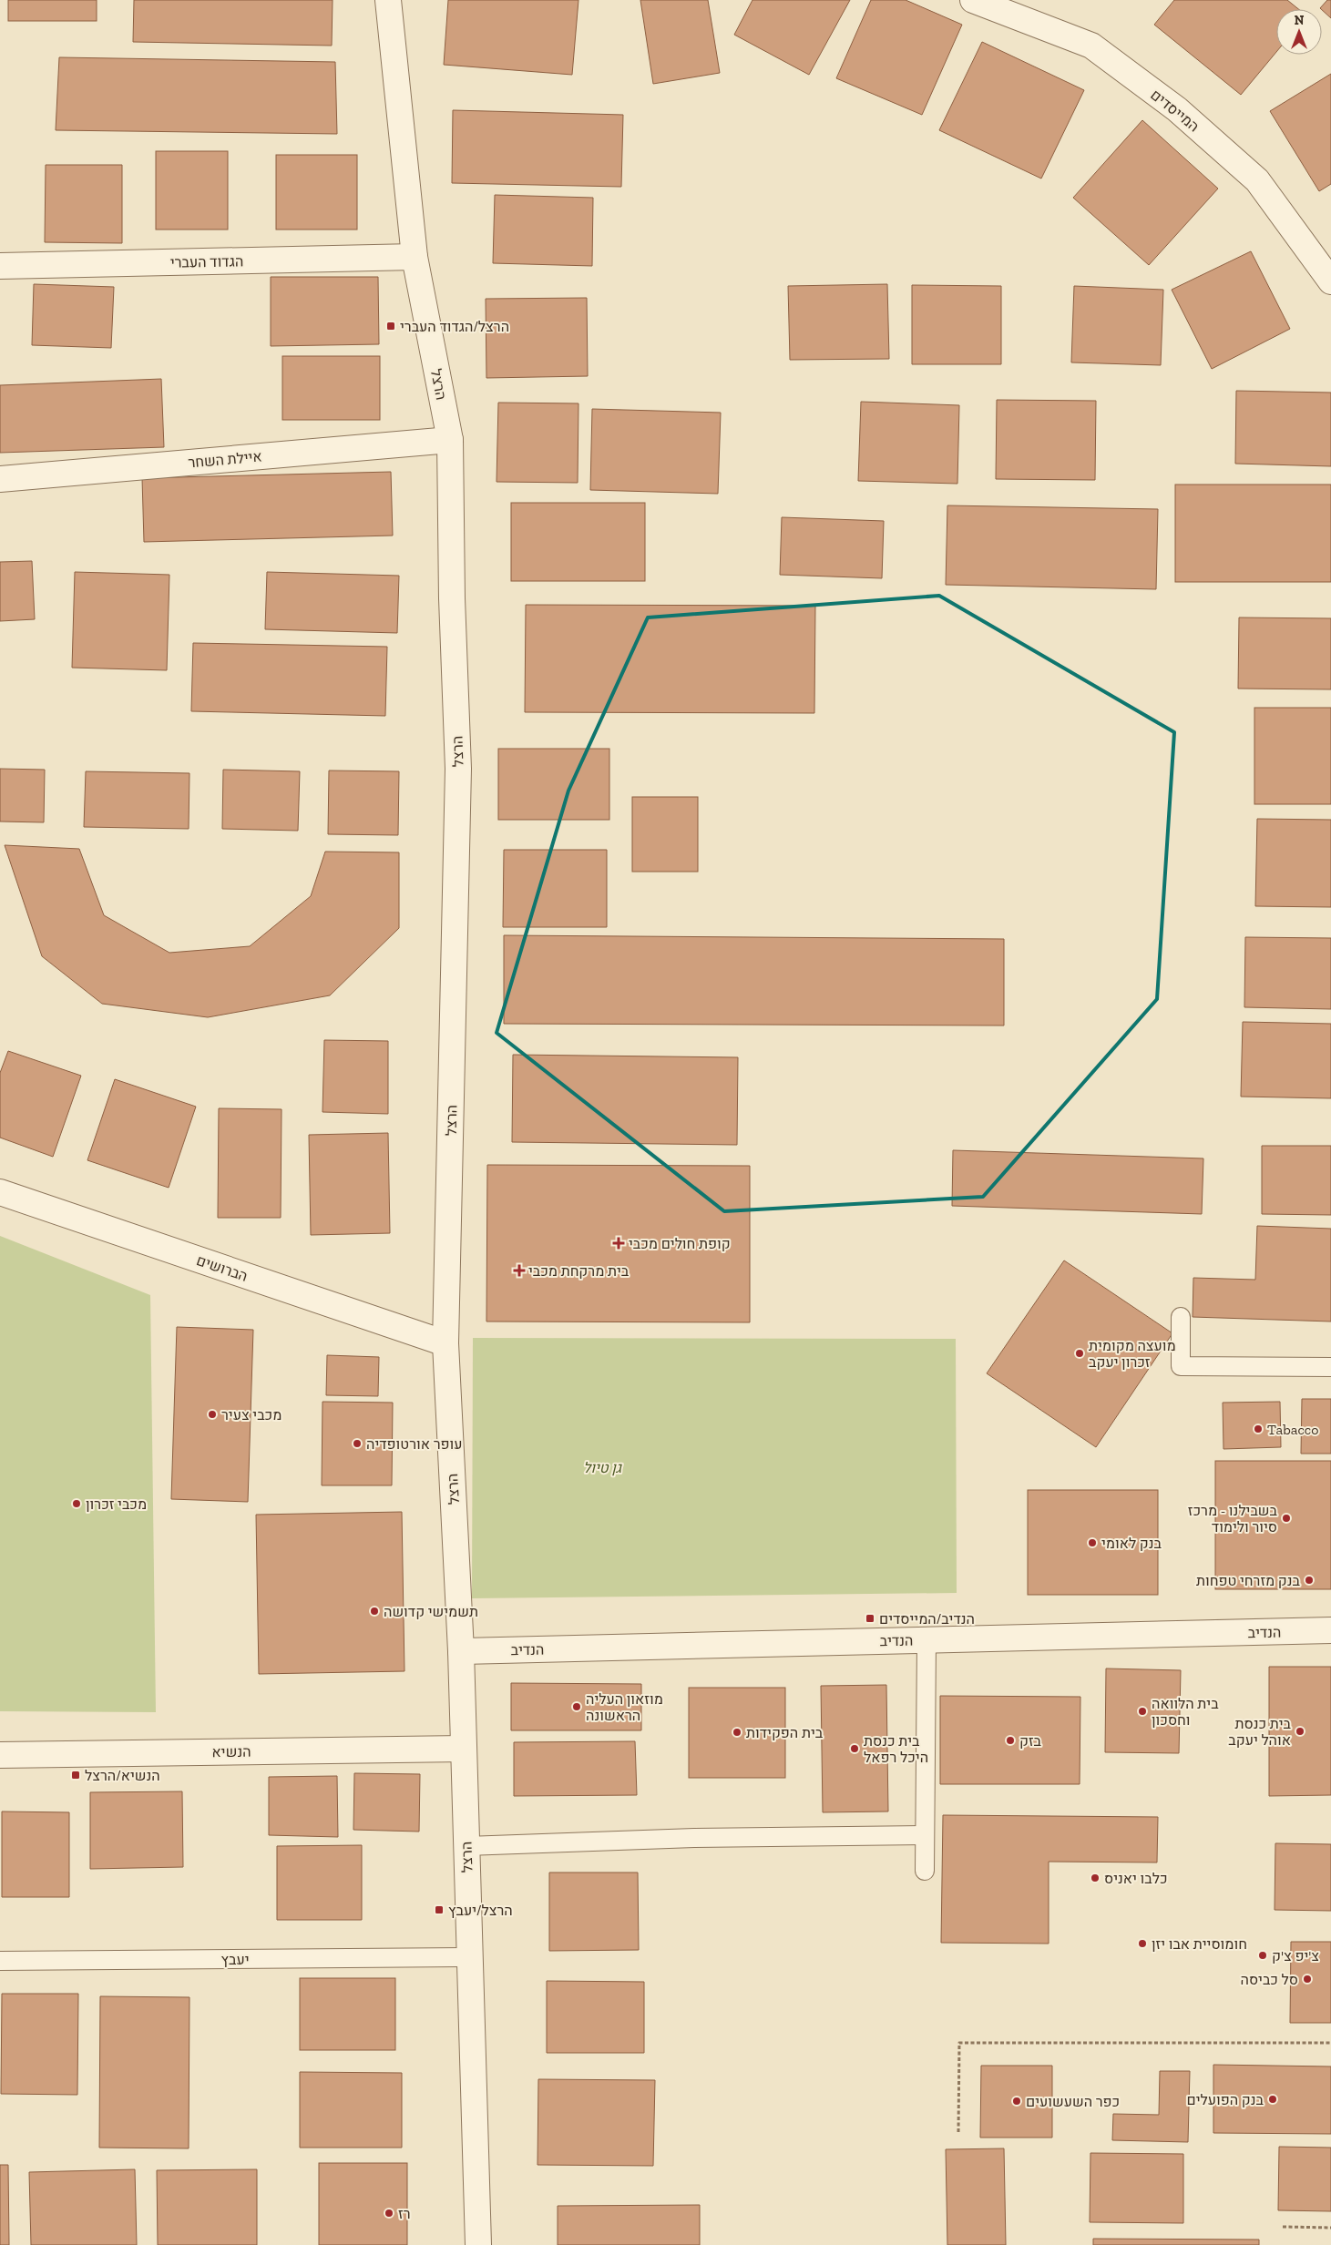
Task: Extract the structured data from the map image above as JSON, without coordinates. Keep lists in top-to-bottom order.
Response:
{
  "streets": {
    "street": [
      "המייסדים",
      "הגדוד העברי",
      "הרצל",
      "איילת השחר",
      "הברושים",
      "הנדיב",
      "הנשיא"
    ],
    "lane": ["יעבץ"]
  },
  "crossings": [
    ["הגדוד העברי", "הרצל"],
    ["הרצל", "איילת השחר"],
    ["הרצל", "הברושים"],
    ["הרצל", "הנדיב"],
    ["הרצל", "הנשיא"],
    ["הרצל", "יעבץ"]
  ],
  "parks": ["גן טיול"],
  "places": {
    "transit": [
      "הרצל/הגדוד העברי",
      "הנדיב/המייסדים",
      "הנשיא/הרצל",
      "הרצל/יעבץ"
    ],
    "health": ["קופת חולים מכבי", "בית מרקחת מכבי"],
    "other": [
      "מועצה מקומית זכרון יעקב",
      "מכבי צעיר",
      "Tabacco",
      "עופר אורטופדיה",
      "מכבי זכרון",
      "בשבילנו - מרכז סיור ולימוד",
      "בנק לאומי",
      "בנק מזרחי טפחות",
      "תשמישי קדושה",
      "מוזאון העליה הראשונה",
      "בית הלוואה וחסכון",
      "בית כנסת אוהל יעקב",
      "בית הפקידות",
      "בזק",
      "בית כנסת היכל רפאל",
      "כלבו יאניס",
      "חומוסיית אבו יזן",
      "צ'יפ צ'ק",
      "סל כביסה",
      "בנק הפועלים",
      "כפר השעשועים",
      "רז"
    ]
  },
  "north": "top"
}
